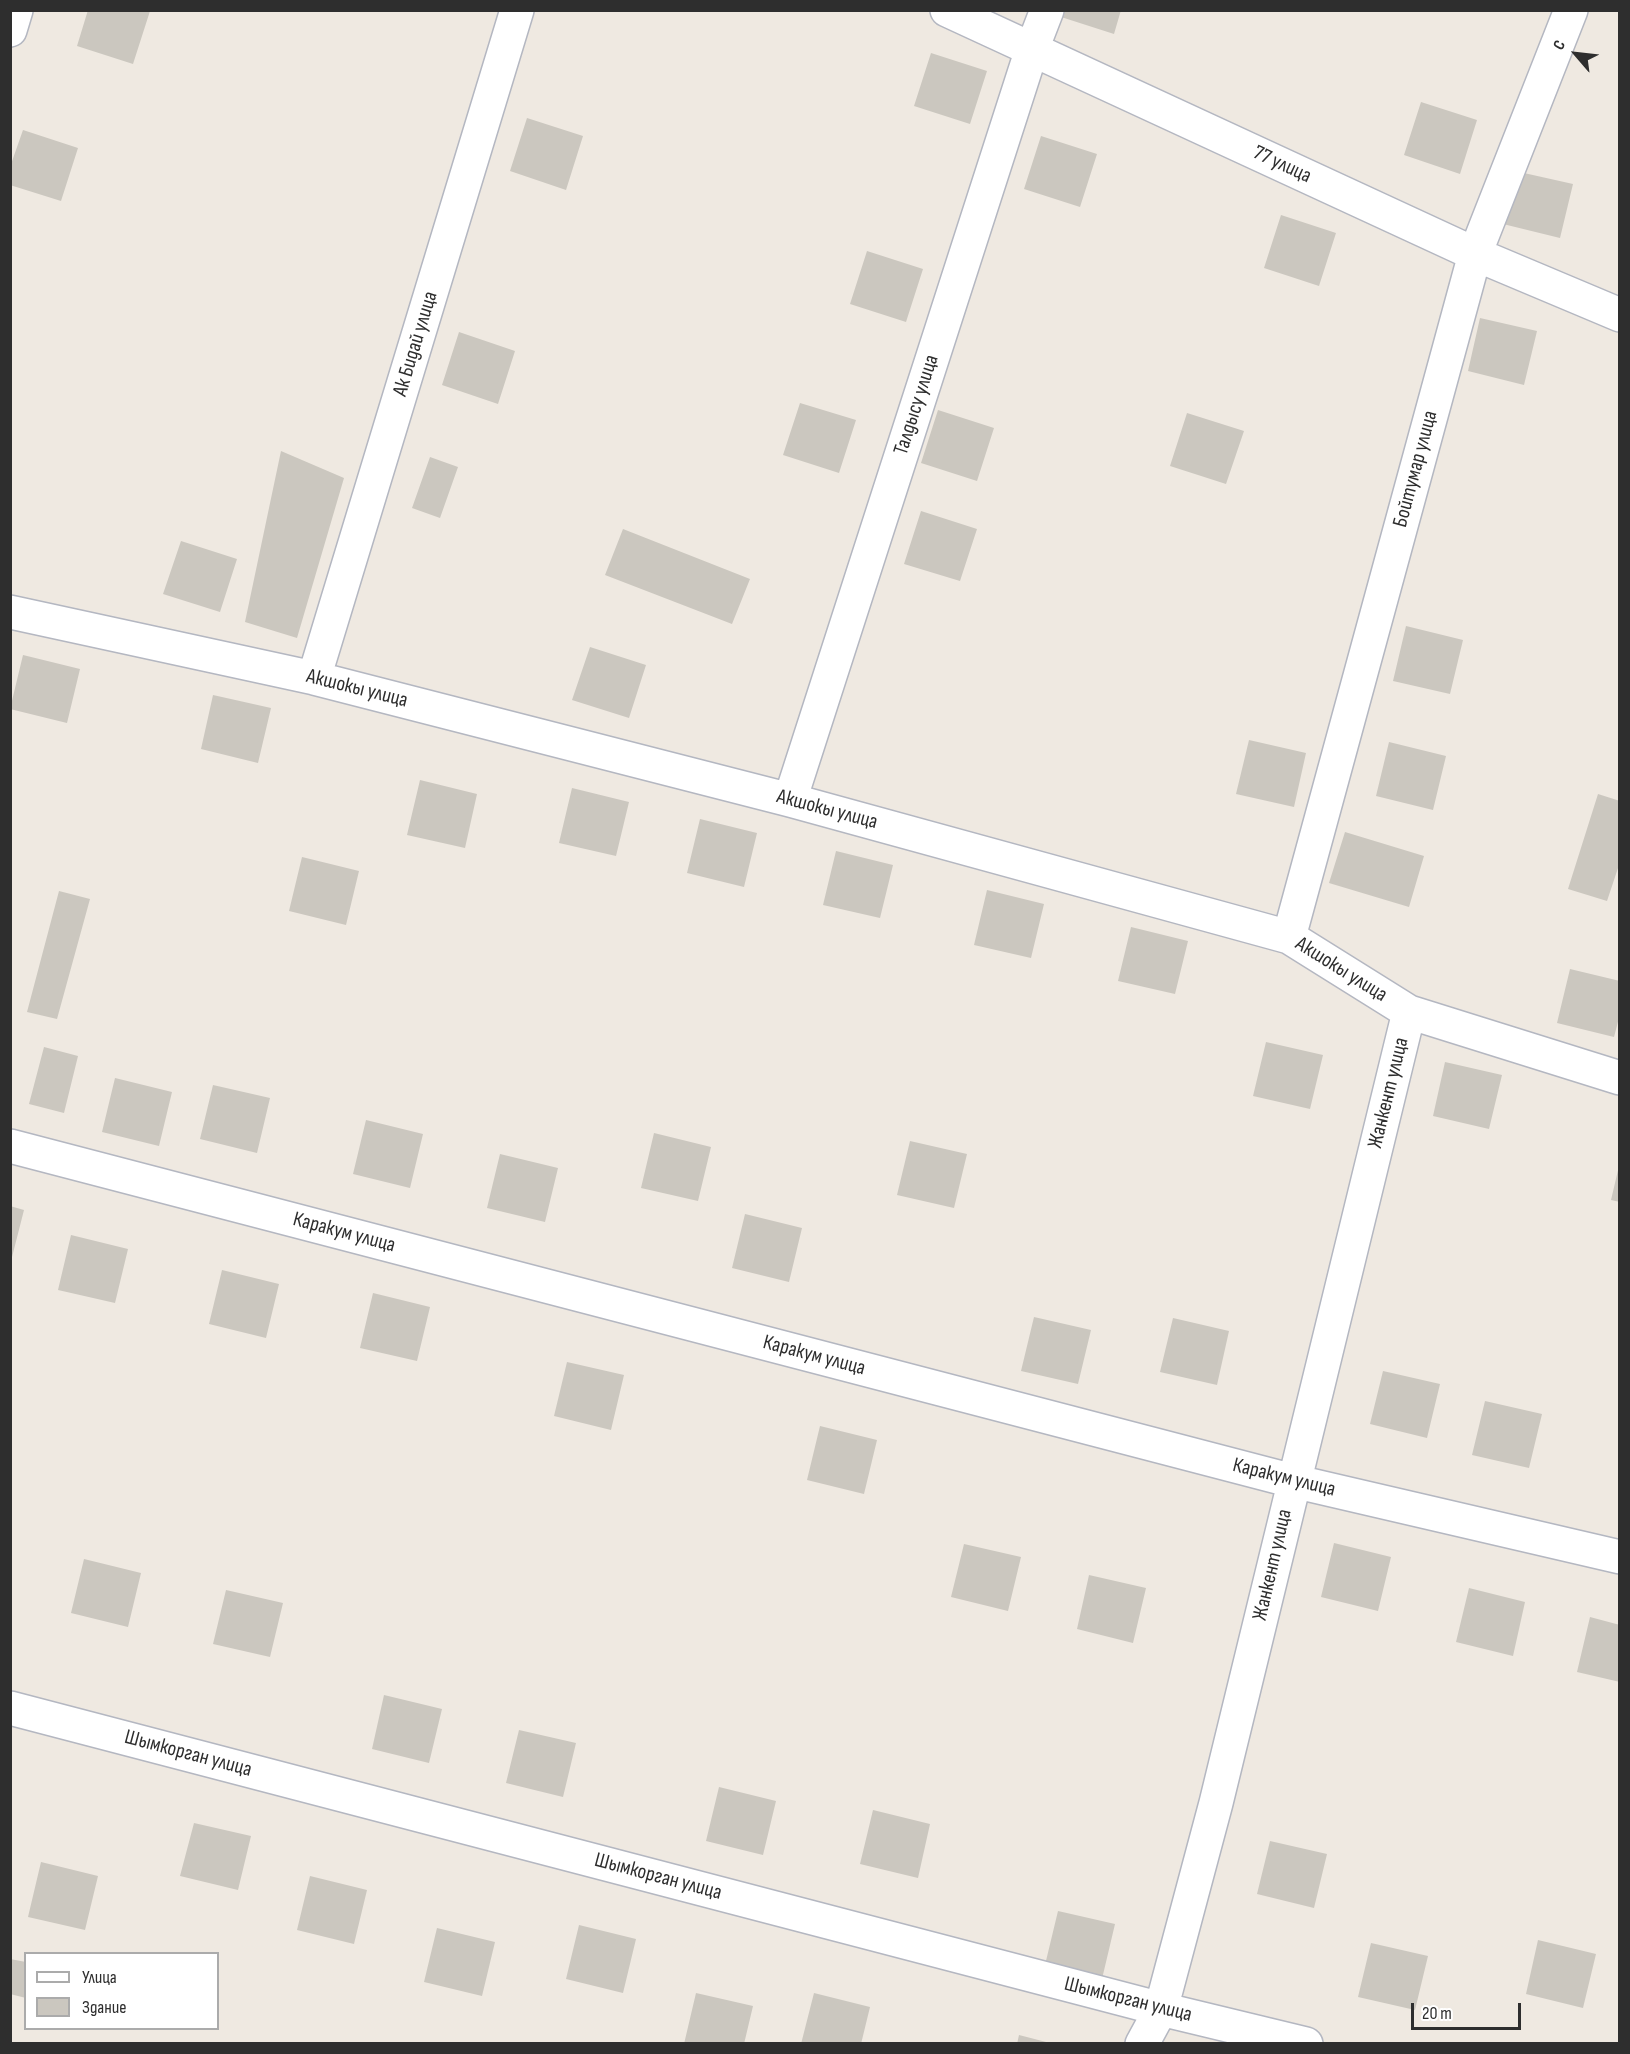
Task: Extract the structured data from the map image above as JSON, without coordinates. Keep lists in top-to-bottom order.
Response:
{
  "streets": {
    "street": [
      "77 улица",
      "Ак Бидай улица",
      "Талдысу улица",
      "Бойтумар улица",
      "Акшокы улица",
      "Жанкент улица",
      "Каракум улица",
      "Шымкорган улица"
    ]
  },
  "crossings": [
    ["77 улица", "Талдысу улица"],
    ["77 улица", "Бойтумар улица"],
    ["Ак Бидай улица", "Акшокы улица"],
    ["Талдысу улица", "Акшокы улица"],
    ["Бойтумар улица", "Акшокы улица"],
    ["Акшокы улица", "Жанкент улица"],
    ["Жанкент улица", "Каракум улица"],
    ["Жанкент улица", "Шымкорган улица"]
  ],
  "legend": ["Улица", "Здание"],
  "scale_bar": "20 m",
  "north": "top left"
}
